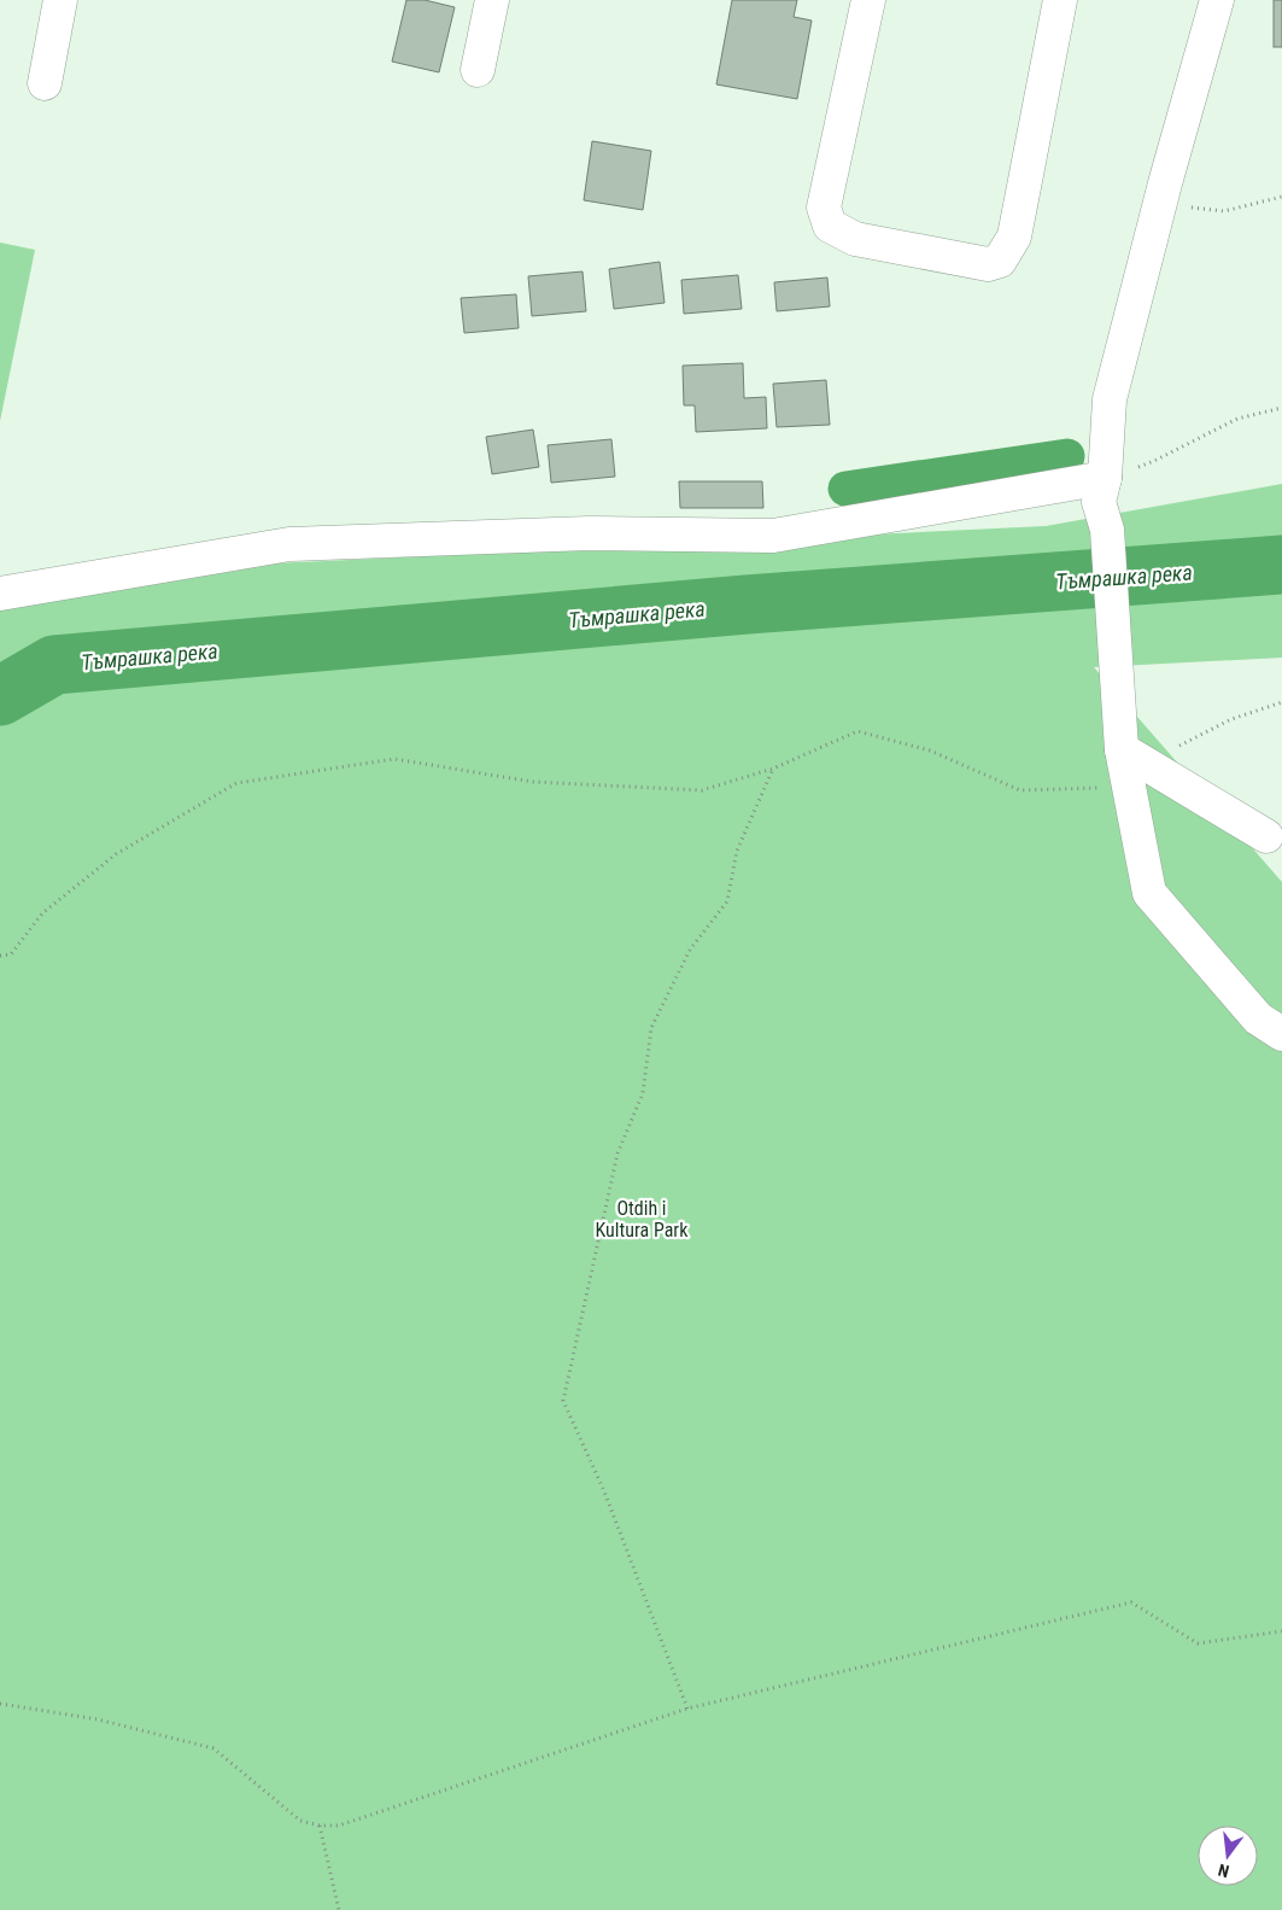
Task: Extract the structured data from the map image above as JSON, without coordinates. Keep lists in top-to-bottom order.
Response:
{
  "water": ["Тъмрашка река"],
  "parks": ["Otdih i Kultura Park"],
  "north": "bottom"
}
